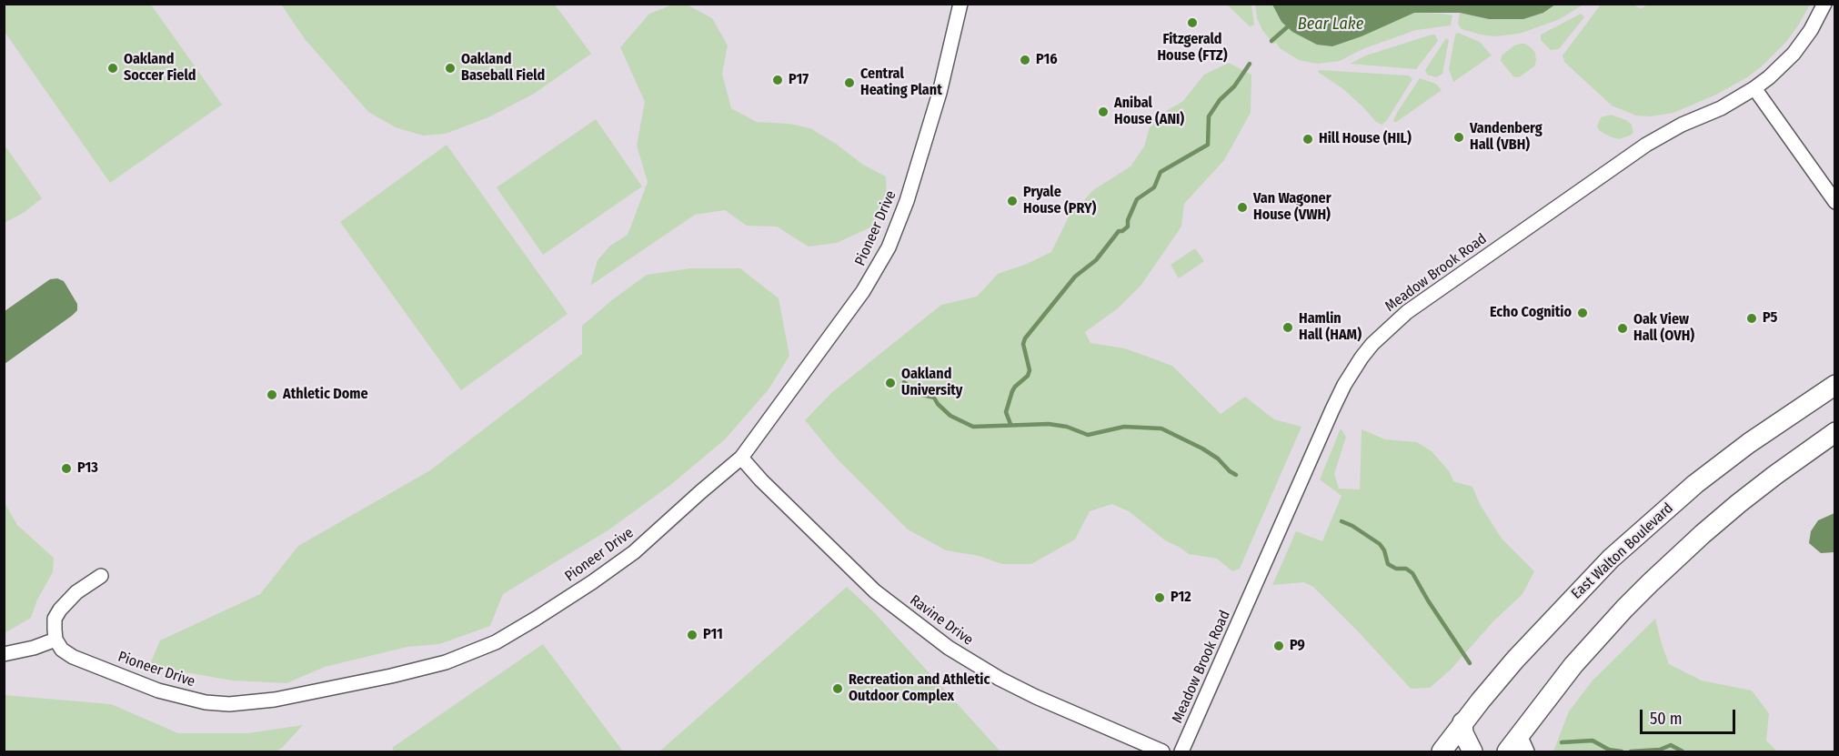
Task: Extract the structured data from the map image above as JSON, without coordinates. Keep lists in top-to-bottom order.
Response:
{
  "streets": {
    "main road": ["East Walton Boulevard"],
    "street": ["Pioneer Drive", "Meadow Brook Road", "Ravine Drive"]
  },
  "crossings": [
    ["Pioneer Drive", "Ravine Drive"]
  ],
  "water": ["Bear Lake"],
  "places": [
    "Fitzgerald House (FTZ)",
    "P16",
    "Oakland Soccer Field",
    "Oakland Baseball Field",
    "P17",
    "Central Heating Plant",
    "Anibal House (ANI)",
    "Vandenberg Hall (VBH)",
    "Hill House (HIL)",
    "Pryale House (PRY)",
    "Van Wagoner House (VWH)",
    "Echo Cognitio",
    "P5",
    "Hamlin Hall (HAM)",
    "Oak View Hall (OVH)",
    "Oakland University",
    "Athletic Dome",
    "P13",
    "P12",
    "P11",
    "P9",
    "Recreation and Athletic Outdoor Complex"
  ],
  "scale_bar": "50 m"
}
